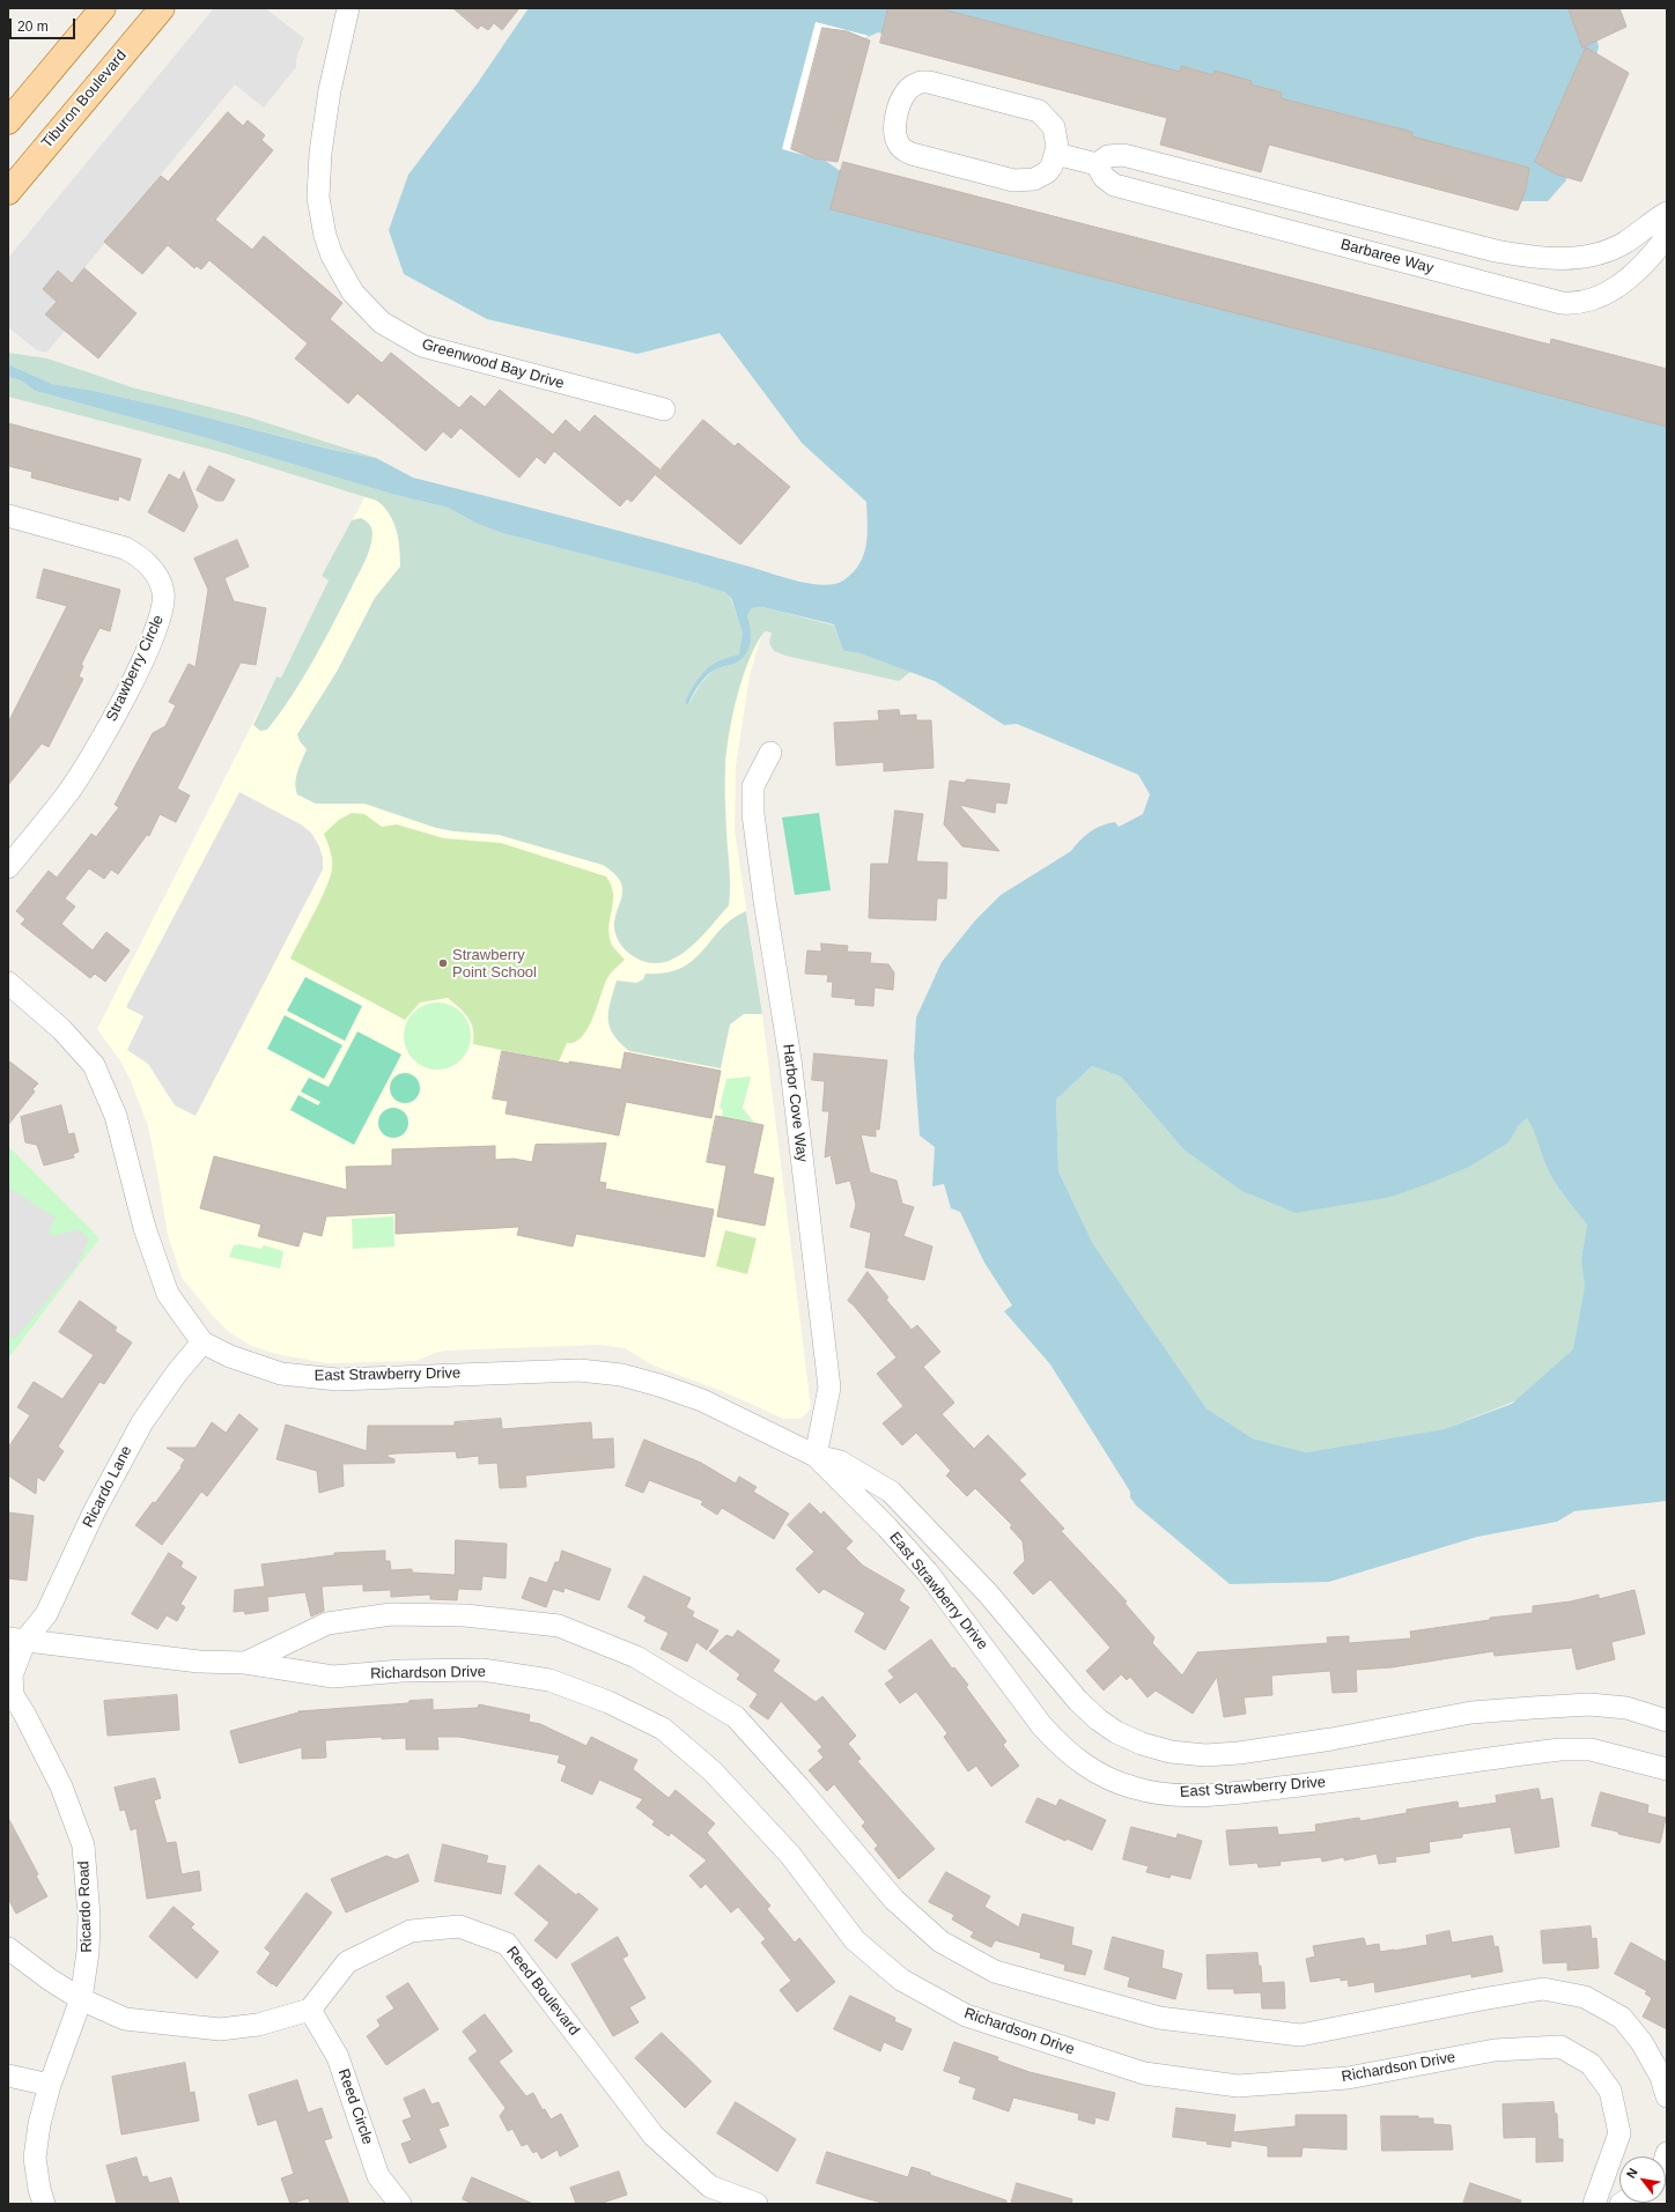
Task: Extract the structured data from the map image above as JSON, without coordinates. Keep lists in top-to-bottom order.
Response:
{
  "streets": {
    "main road": ["Tiburon Boulevard"],
    "street": [
      "Barbaree Way",
      "Greenwood Bay Drive",
      "Strawberry Circle",
      "Harbor Cove Way",
      "East Strawberry Drive",
      "Ricardo Lane",
      "Richardson Drive",
      "Ricardo Road",
      "Reed Boulevard",
      "Reed Circle"
    ]
  },
  "crossings": [
    ["Harbor Cove Way", "East Strawberry Drive"],
    ["East Strawberry Drive", "Ricardo Lane"],
    ["Ricardo Lane", "Richardson Drive"],
    ["Ricardo Lane", "Ricardo Road"],
    ["Richardson Drive", "Ricardo Road"],
    ["Reed Boulevard", "Reed Circle"]
  ],
  "places": ["Strawberry Point School"],
  "scale_bar": "20 m",
  "north": "top left"
}
